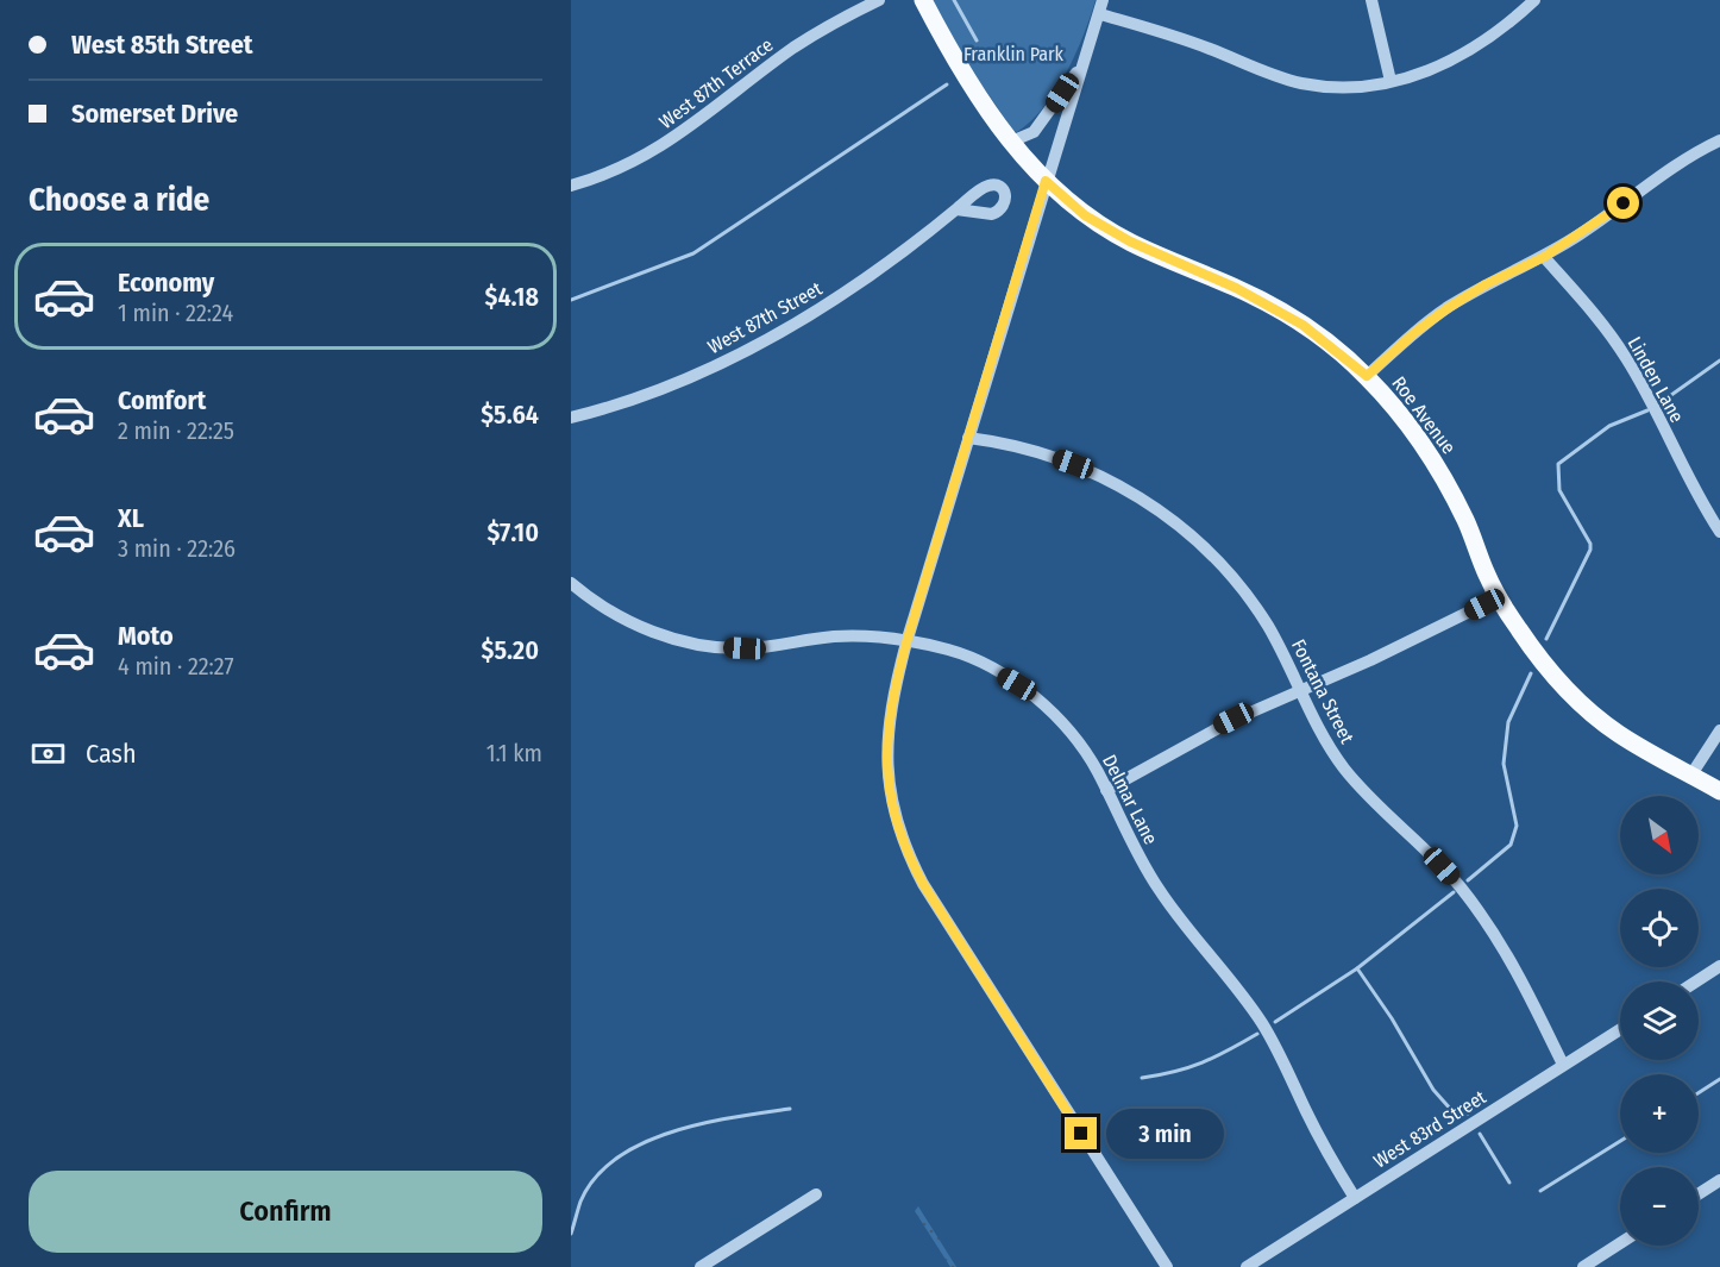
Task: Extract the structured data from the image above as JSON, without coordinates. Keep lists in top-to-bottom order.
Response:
{
  "streets": {
    "main road": ["Roe Avenue"],
    "street": [
      "West 87th Terrace",
      "West 87th Street",
      "Linden Lane",
      "Fontana Street",
      "Delmar Lane",
      "West 83rd Street"
    ]
  },
  "crossings": [
    ["Fontana Street", "West 83rd Street"],
    ["Delmar Lane", "West 83rd Street"]
  ],
  "parks": ["Franklin Park"],
  "north": "bottom right",
  "page": {
    "banner": ["West 85th Street", "Somerset Drive"],
    "heading": "Choose a ride",
    "list": [
      {
        "name": "Economy",
        "note": "1 min · 22:24",
        "value": "$4.18"
      },
      {
        "name": "Comfort",
        "note": "2 min · 22:25",
        "value": "$5.64"
      },
      {
        "name": "XL",
        "note": "3 min · 22:26",
        "value": "$7.10"
      },
      {
        "name": "Moto",
        "note": "4 min · 22:27",
        "value": "$5.20"
      }
    ],
    "pay": ["Cash", "1.1 km"],
    "map_buttons": ["+", "−"],
    "bubble": "3 min",
    "buttons": "Confirm"
  }
}
